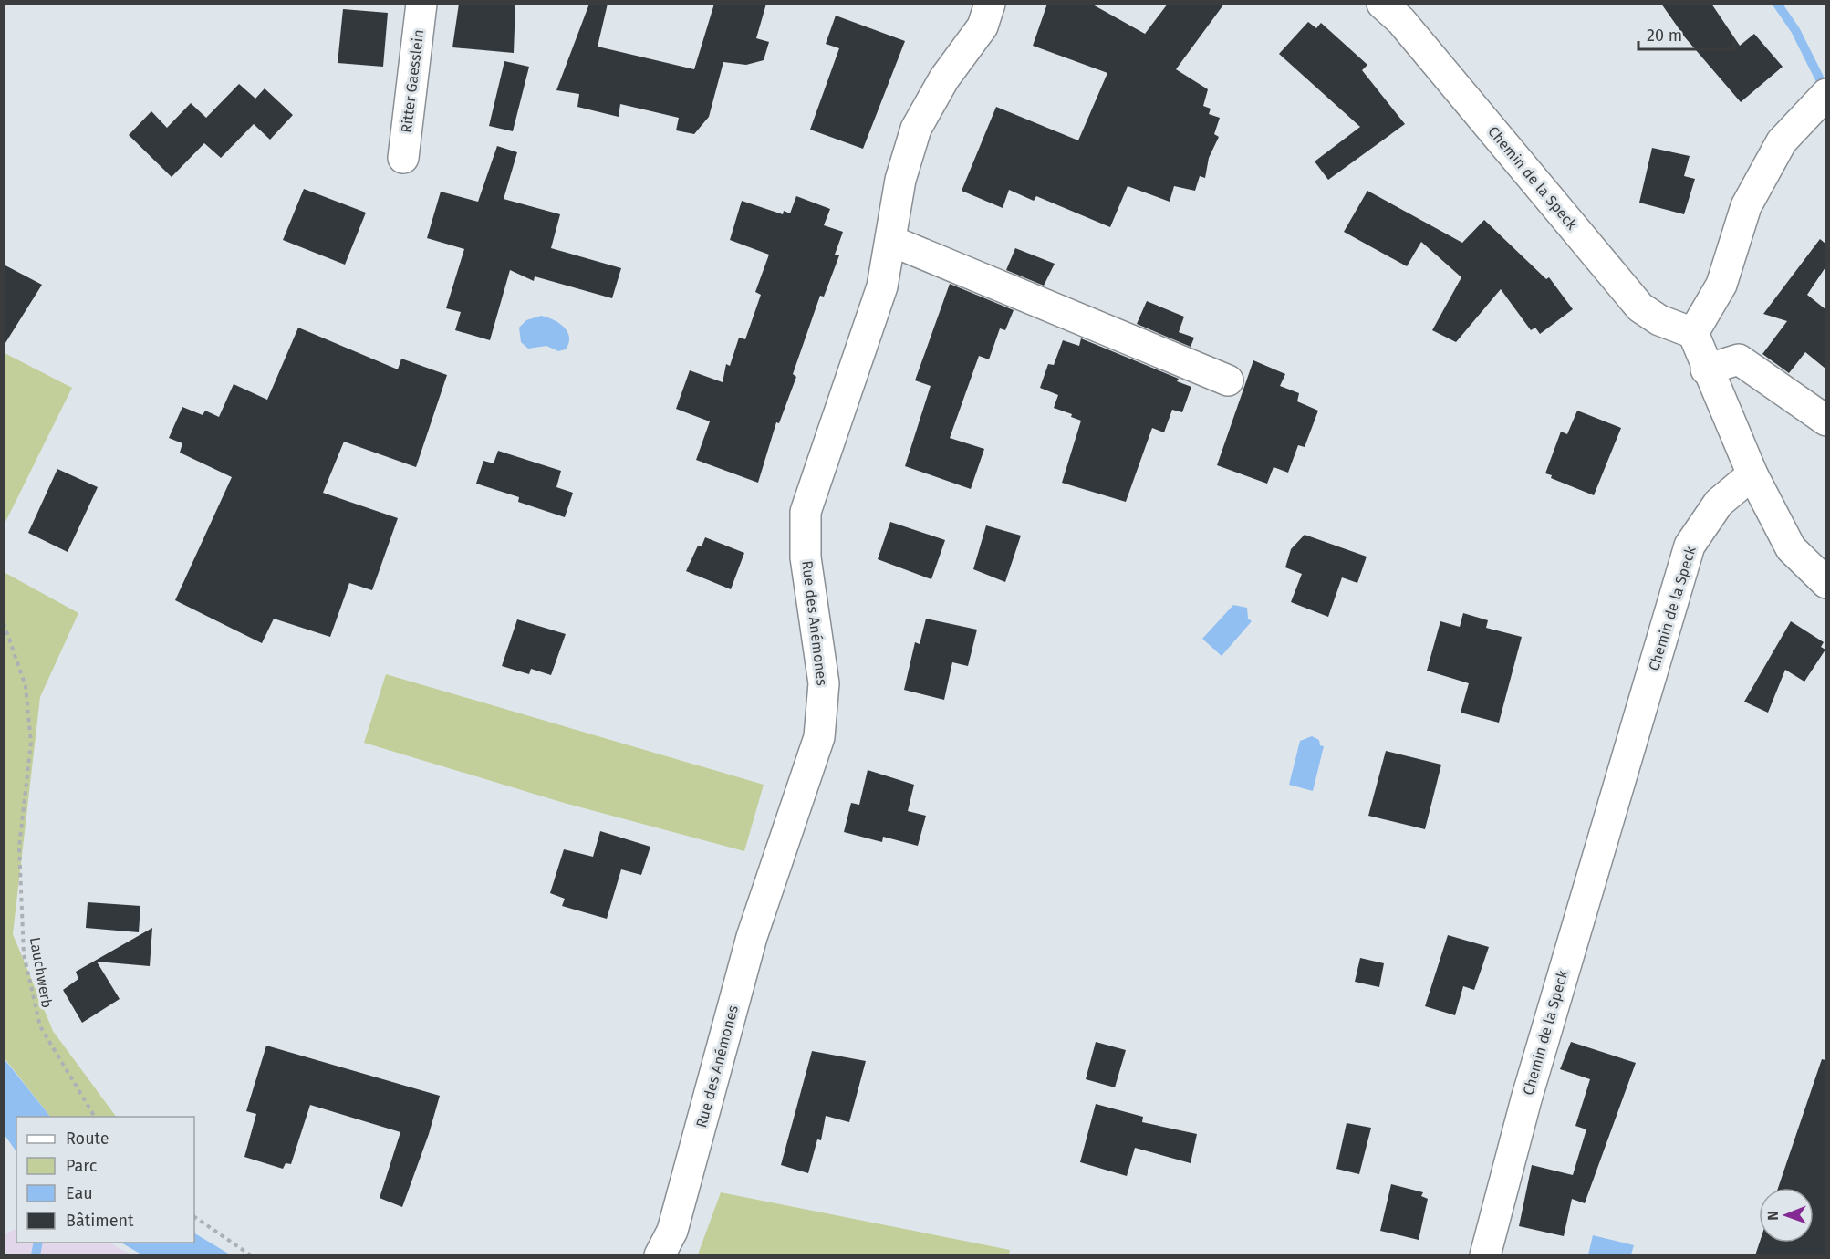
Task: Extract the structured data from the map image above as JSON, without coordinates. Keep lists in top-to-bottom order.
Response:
{
  "streets": {
    "street": ["Ritter Gaesslein", "Chemin de la Speck", "Rue des Anémones"],
    "path": ["Lauchwerb"]
  },
  "legend": [
    "Route",
    "Parc",
    "Eau",
    "Bâtiment"
  ],
  "scale_bar": "20 m",
  "north": "left"
}
